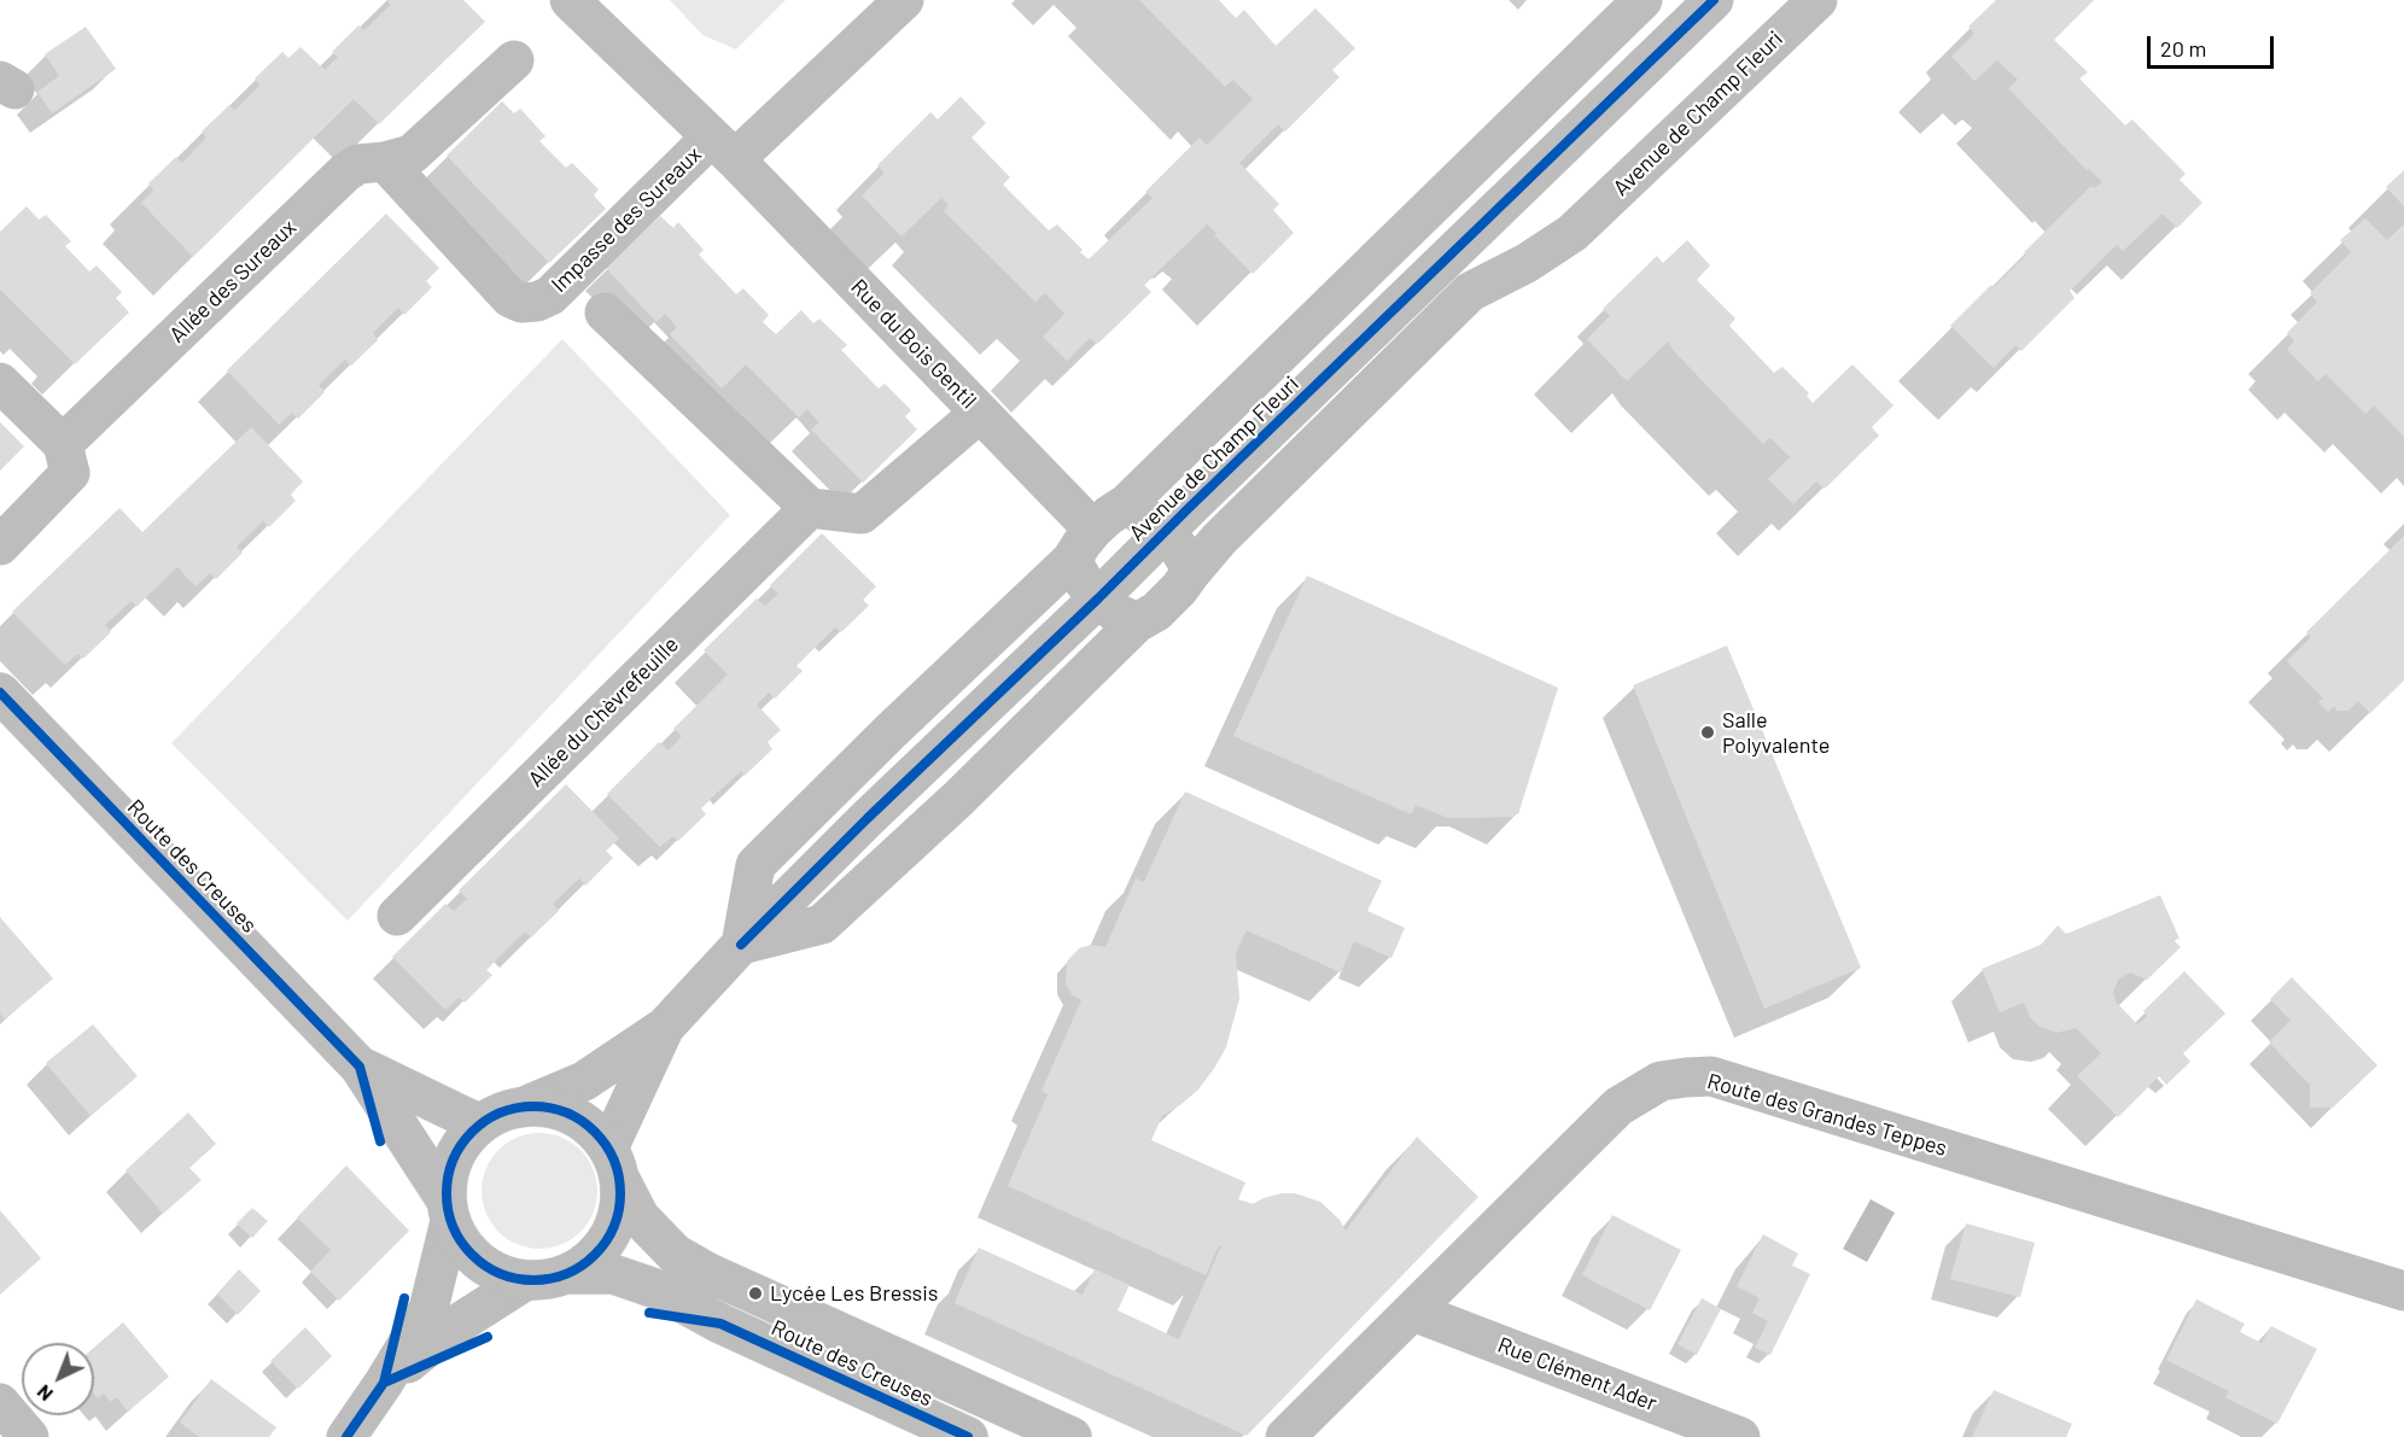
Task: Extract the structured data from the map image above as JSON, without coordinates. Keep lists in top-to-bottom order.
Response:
{
  "streets": {
    "street": [
      "Avenue de Champ Fleuri",
      "Impasse des Sureaux",
      "Allée des Sureaux",
      "Rue du Bois Gentil",
      "Allée du Chèvrefeuille",
      "Route des Creuses",
      "Route des Grandes Teppes",
      "Rue Clément Ader"
    ]
  },
  "crossings": [
    ["Avenue de Champ Fleuri", "Rue du Bois Gentil"],
    ["Avenue de Champ Fleuri", "Route des Creuses"],
    ["Impasse des Sureaux", "Allée des Sureaux"],
    ["Impasse des Sureaux", "Rue du Bois Gentil"],
    ["Route des Grandes Teppes", "Rue Clément Ader"]
  ],
  "places": ["Salle Polyvalente", "Lycée Les Bressis"],
  "scale_bar": "20 m",
  "north": "bottom left"
}
